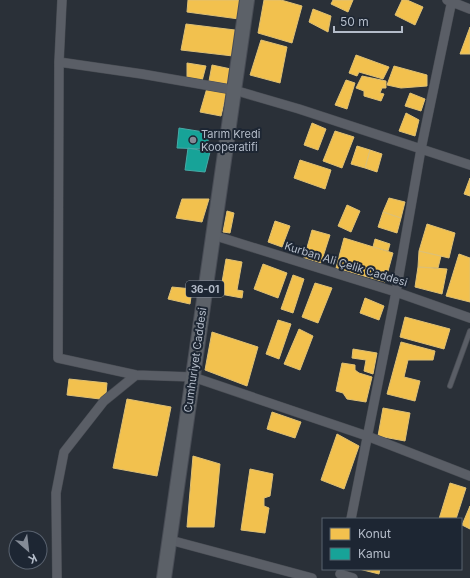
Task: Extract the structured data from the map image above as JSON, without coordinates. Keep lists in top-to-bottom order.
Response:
{
  "streets": {
    "main road": ["36-01", "Cumhuriyet Caddesi"],
    "street": ["Kurban Ali Çelik Caddesi"]
  },
  "crossings": [
    ["Kurban Ali Çelik Caddesi", "Cumhuriyet Caddesi"]
  ],
  "places": ["Tarım Kredi Kooperatifi"],
  "legend": ["Konut", "Kamu"],
  "scale_bar": "50 m",
  "north": "bottom right"
}
